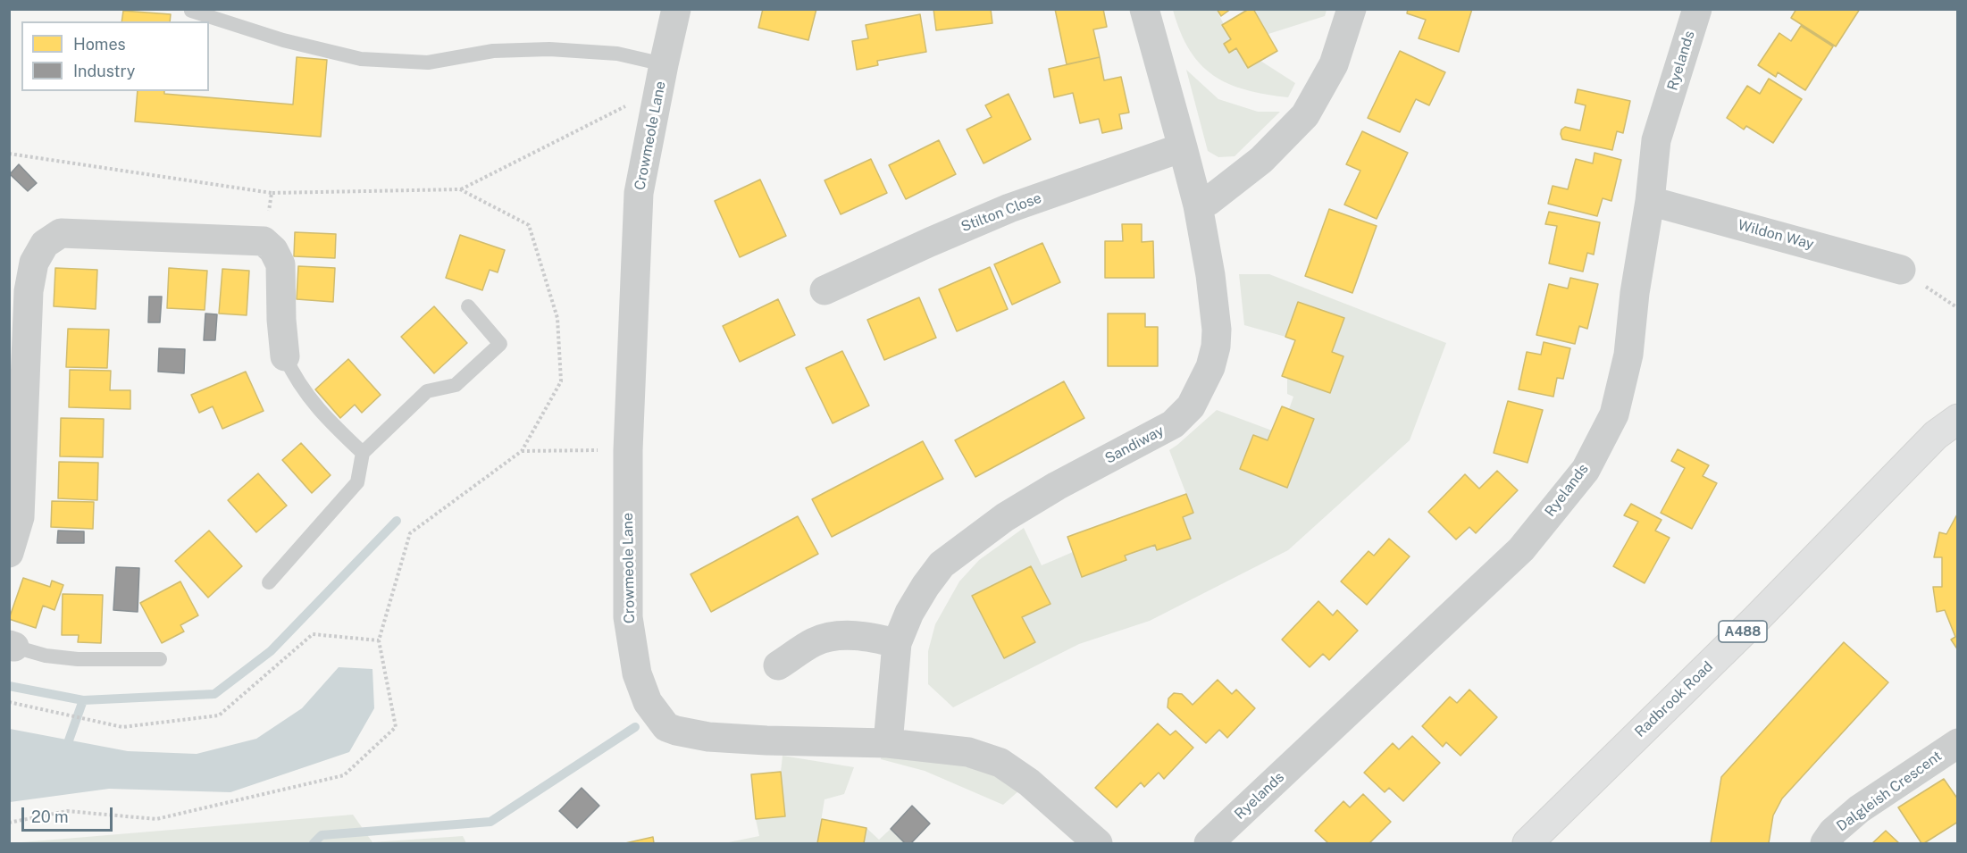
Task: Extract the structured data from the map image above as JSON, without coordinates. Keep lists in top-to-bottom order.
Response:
{
  "streets": {
    "main road": ["A488", "Radbrook Road"],
    "street": [
      "Ryelands",
      "Crowmeole Lane",
      "Stilton Close",
      "Wildon Way",
      "Sandiway",
      "Dalgleish Crescent"
    ]
  },
  "crossings": [
    ["Ryelands", "Wildon Way"],
    ["Crowmeole Lane", "Sandiway"],
    ["Stilton Close", "Sandiway"]
  ],
  "legend": ["Homes", "Industry"],
  "scale_bar": "20 m"
}
